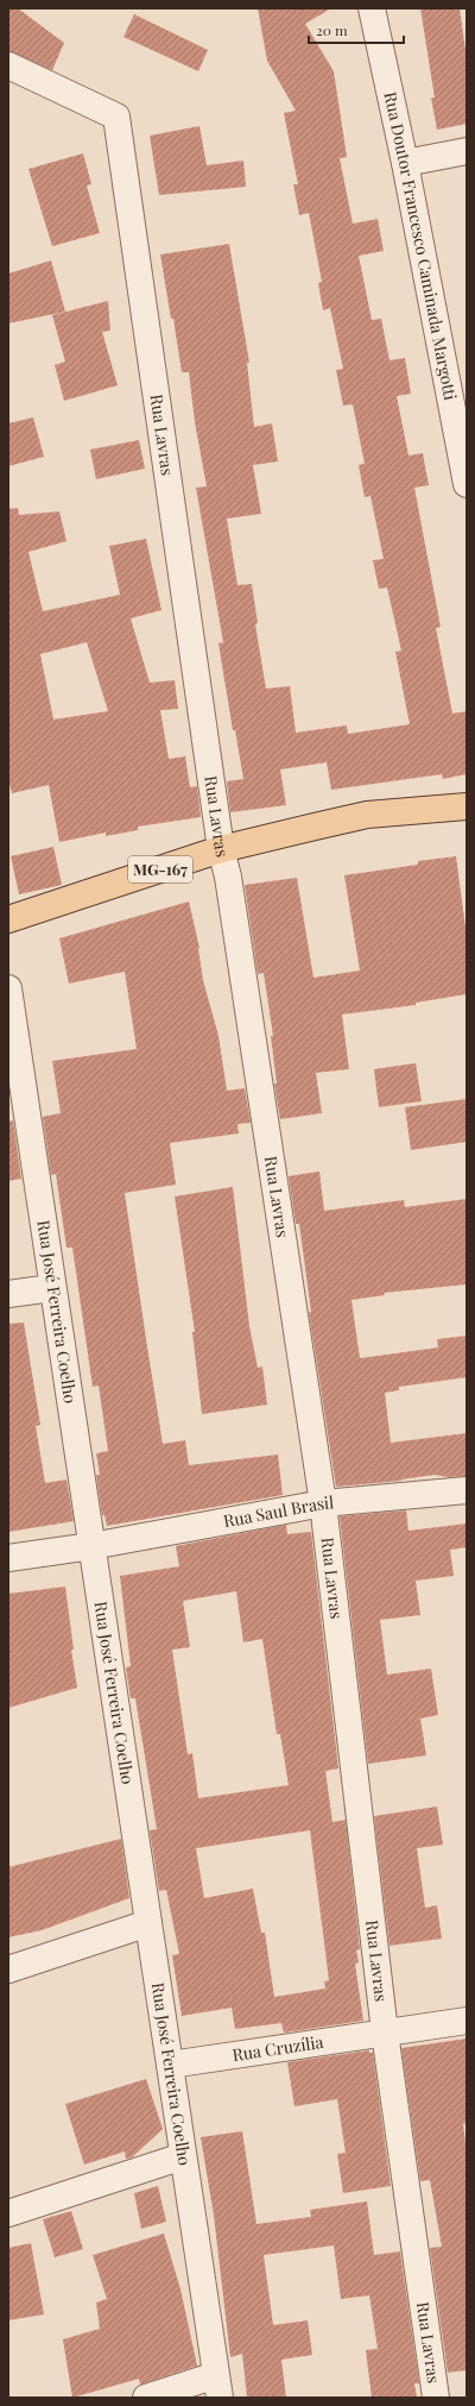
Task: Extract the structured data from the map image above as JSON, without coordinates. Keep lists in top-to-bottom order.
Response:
{
  "streets": {
    "main road": ["MG-167"],
    "street": [
      "Rua Doutor Francesco Caminada Margotti",
      "Rua Lavras",
      "Rua José Ferreira Coelho",
      "Rua Saul Brasil",
      "Rua Cruzília"
    ]
  },
  "crossings": [
    ["Rua Lavras", "MG-167"],
    ["Rua Lavras", "Rua Saul Brasil"],
    ["Rua Lavras", "Rua Cruzília"],
    ["Rua José Ferreira Coelho", "Rua Saul Brasil"],
    ["Rua José Ferreira Coelho", "Rua Cruzília"]
  ],
  "scale_bar": "20 m"
}
